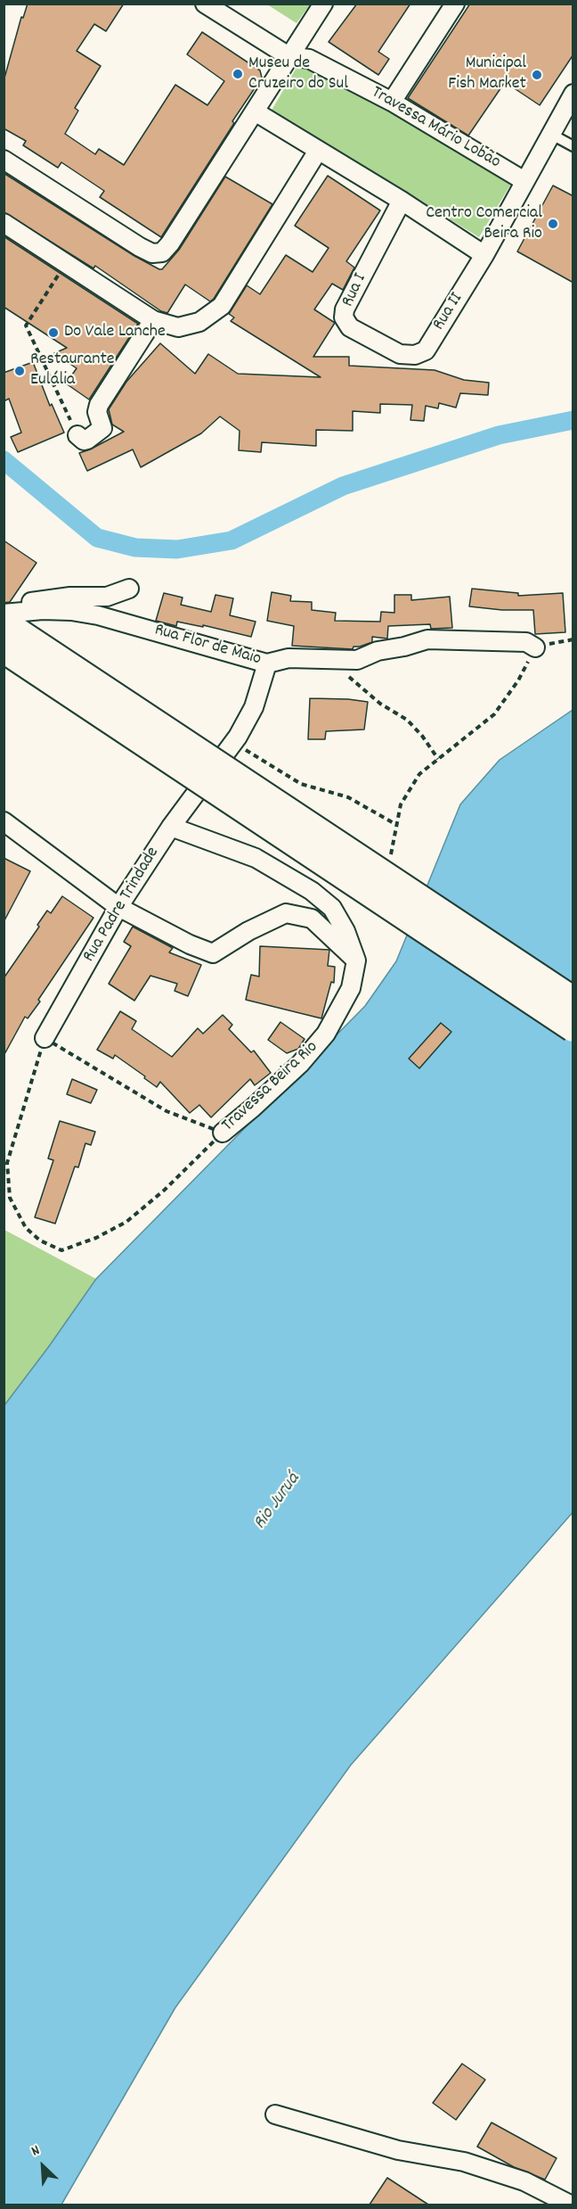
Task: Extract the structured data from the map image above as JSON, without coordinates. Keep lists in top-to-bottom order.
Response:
{
  "streets": {
    "street": [
      "Travessa Mário Lobão",
      "Rua I",
      "Rua II",
      "Rua Flor de Maio",
      "Rua Padre Trindade",
      "Travessa Beira Rio"
    ]
  },
  "crossings": [
    ["Travessa Mário Lobão", "Rua II"],
    ["Rua I", "Rua II"],
    ["Rua Flor de Maio", "Rua Padre Trindade"],
    ["Rua Padre Trindade", "Travessa Beira Rio"]
  ],
  "water": ["Rio Juruá"],
  "places": [
    "Museu de Cruzeiro do Sul",
    "Municipal Fish Market",
    "Centro Comercial Beira Rio",
    "Do Vale Lanche",
    "Restaurante Eulália"
  ],
  "north": "top left"
}
